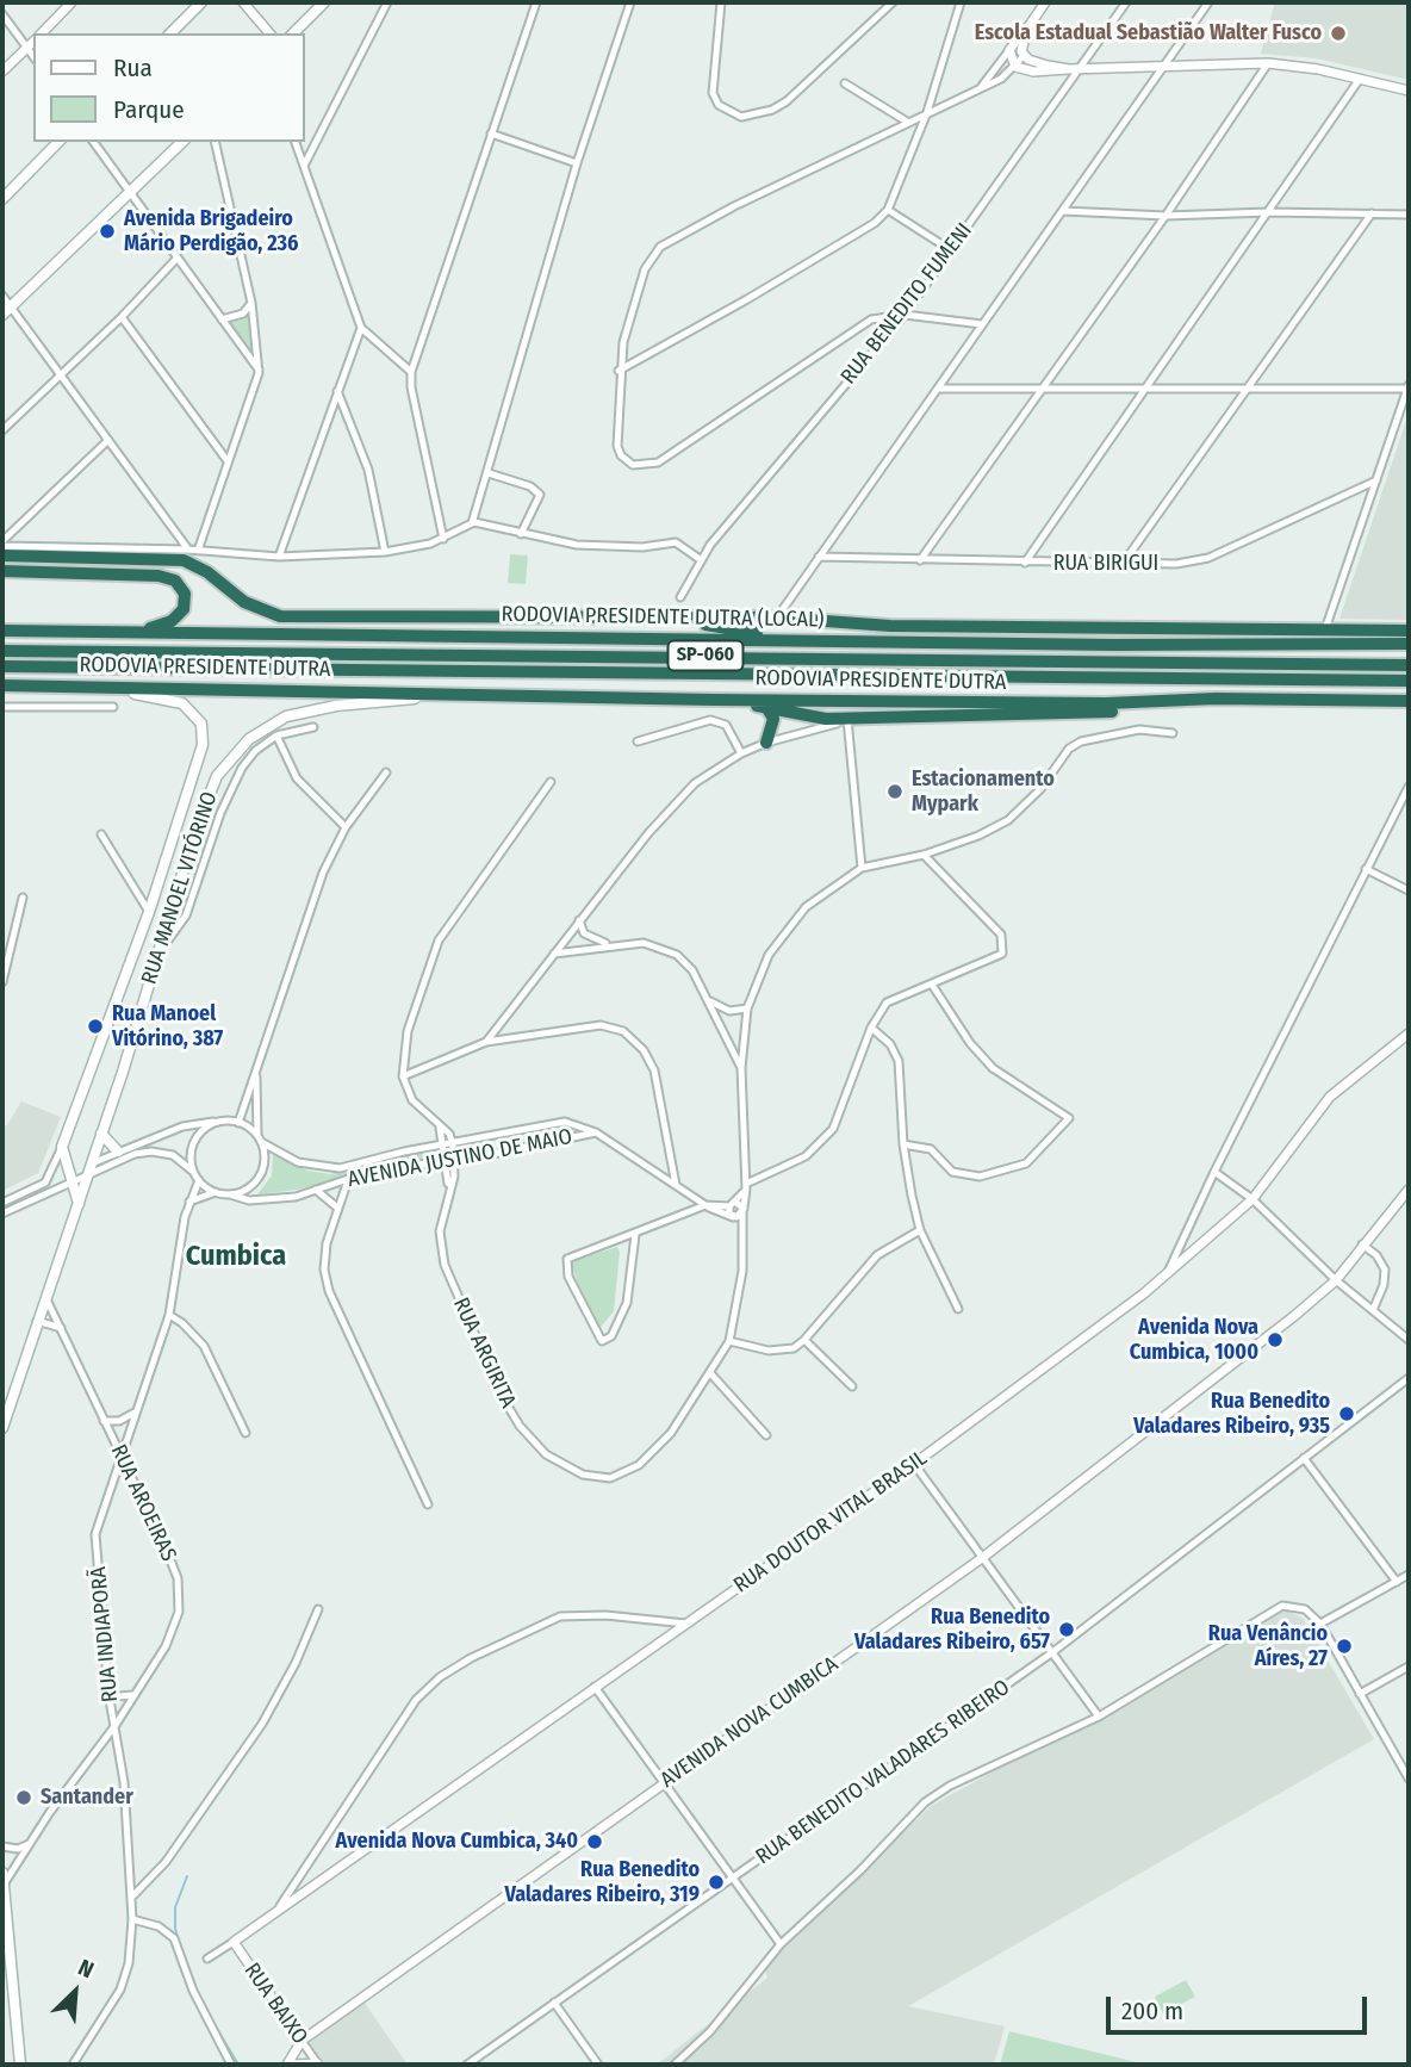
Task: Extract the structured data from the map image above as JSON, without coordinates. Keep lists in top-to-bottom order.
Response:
{
  "streets": {
    "highway": ["RODOVIA PRESIDENTE DUTRA (LOCAL)", "SP-060", "RODOVIA PRESIDENTE DUTRA"],
    "main road": ["RUA MANOEL VITÓRINO"],
    "street": [
      "RUA BENEDITO FUMENI",
      "RUA BIRIGUI",
      "AVENIDA JUSTINO DE MAIO",
      "RUA ARGIRITA",
      "RUA AROEIRAS",
      "RUA DOUTOR VITAL BRASIL",
      "RUA INDIAPORÃ",
      "AVENIDA NOVA CUMBICA",
      "RUA BENEDITO VALADARES RIBEIRO",
      "RUA BAIXO"
    ]
  },
  "crossings": [
    ["RODOVIA PRESIDENTE DUTRA (LOCAL)", "SP-060"],
    ["RODOVIA PRESIDENTE DUTRA", "RUA MANOEL VITÓRINO"],
    ["RUA MANOEL VITÓRINO", "RUA AROEIRAS"],
    ["AVENIDA JUSTINO DE MAIO", "RUA ARGIRITA"],
    ["AVENIDA JUSTINO DE MAIO", "RUA INDIAPORÃ"],
    ["RUA AROEIRAS", "RUA INDIAPORÃ"],
    ["RUA DOUTOR VITAL BRASIL", "RUA BAIXO"],
    ["AVENIDA NOVA CUMBICA", "RUA BAIXO"]
  ],
  "districts": ["Cumbica"],
  "places": [
    "Escola Estadual Sebastião Walter Fusco",
    "Avenida Brigadeiro Mário Perdigão, 236",
    "Estacionamento Mypark",
    "Rua Manoel Vitórino, 387",
    "Avenida Nova Cumbica, 1000",
    "Rua Benedito Valadares Ribeiro, 935",
    "Rua Benedito Valadares Ribeiro, 657",
    "Rua Venâncio Aíres, 27",
    "Santander",
    "Avenida Nova Cumbica, 340",
    "Rua Benedito Valadares Ribeiro, 319"
  ],
  "legend": ["Rua", "Parque"],
  "scale_bar": "200 m",
  "north": "top right"
}
